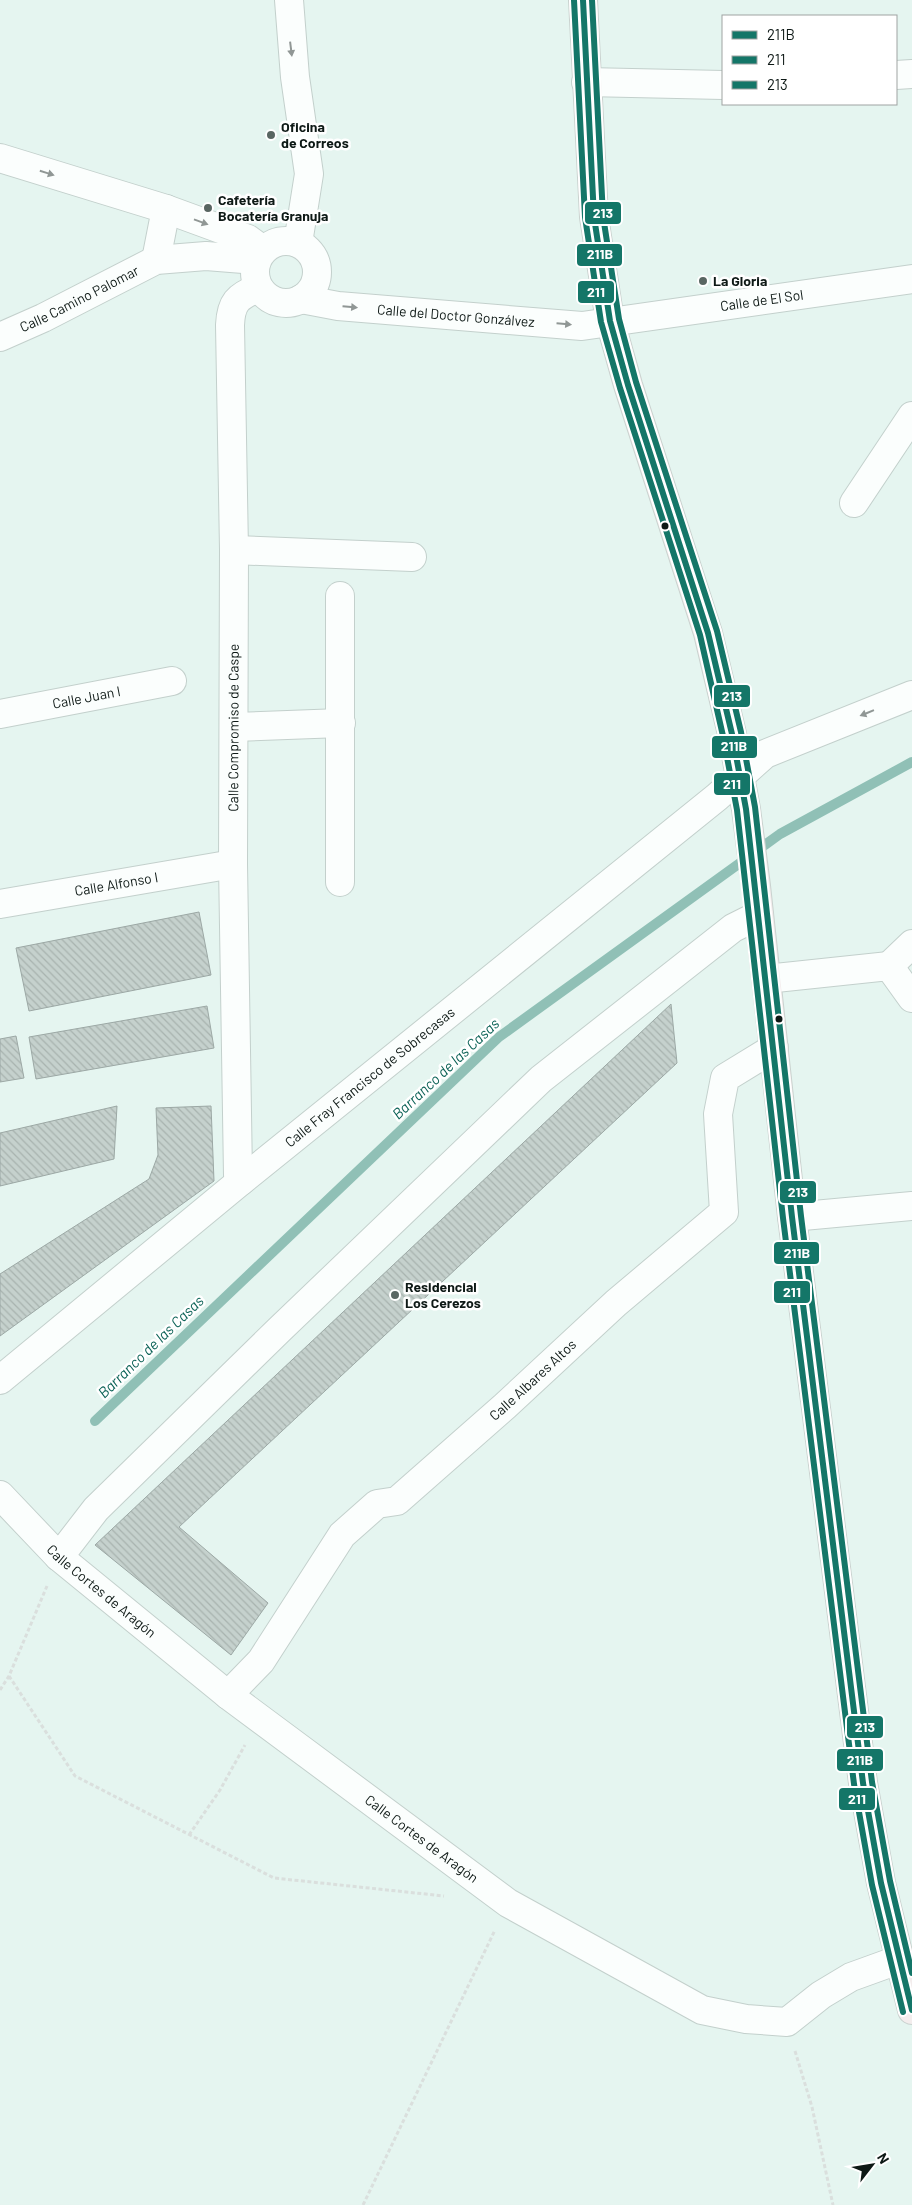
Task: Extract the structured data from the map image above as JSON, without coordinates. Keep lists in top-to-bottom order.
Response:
{
  "streets": {
    "street": [
      "Calle Camino Palomar",
      "Calle de El Sol",
      "Calle del Doctor Gonzálvez",
      "Calle Juan I",
      "Calle Compromiso de Caspe",
      "Calle Alfonso I",
      "Calle Fray Francisco de Sobrecasas",
      "Calle Albares Altos",
      "Calle Cortes de Aragón"
    ]
  },
  "crossings": [
    ["Calle Camino Palomar", "Calle del Doctor Gonzálvez"],
    ["Calle Camino Palomar", "Calle Compromiso de Caspe"],
    ["Calle de El Sol", "Calle del Doctor Gonzálvez"],
    ["Calle del Doctor Gonzálvez", "Calle Compromiso de Caspe"],
    ["Calle Compromiso de Caspe", "Calle Alfonso I"],
    ["Calle Compromiso de Caspe", "Calle Fray Francisco de Sobrecasas"],
    ["Calle Albares Altos", "Calle Cortes de Aragón"]
  ],
  "water": ["Barranco de las Casas"],
  "places": [
    "Oficina de Correos",
    "Cafetería Bocatería Granuja",
    "La Gloria",
    "Residencial Los Cerezos"
  ],
  "lines": ["transit line 211B", "transit line 211", "transit line 213"],
  "legend": ["211B", "211", "213"],
  "north": "top right"
}
